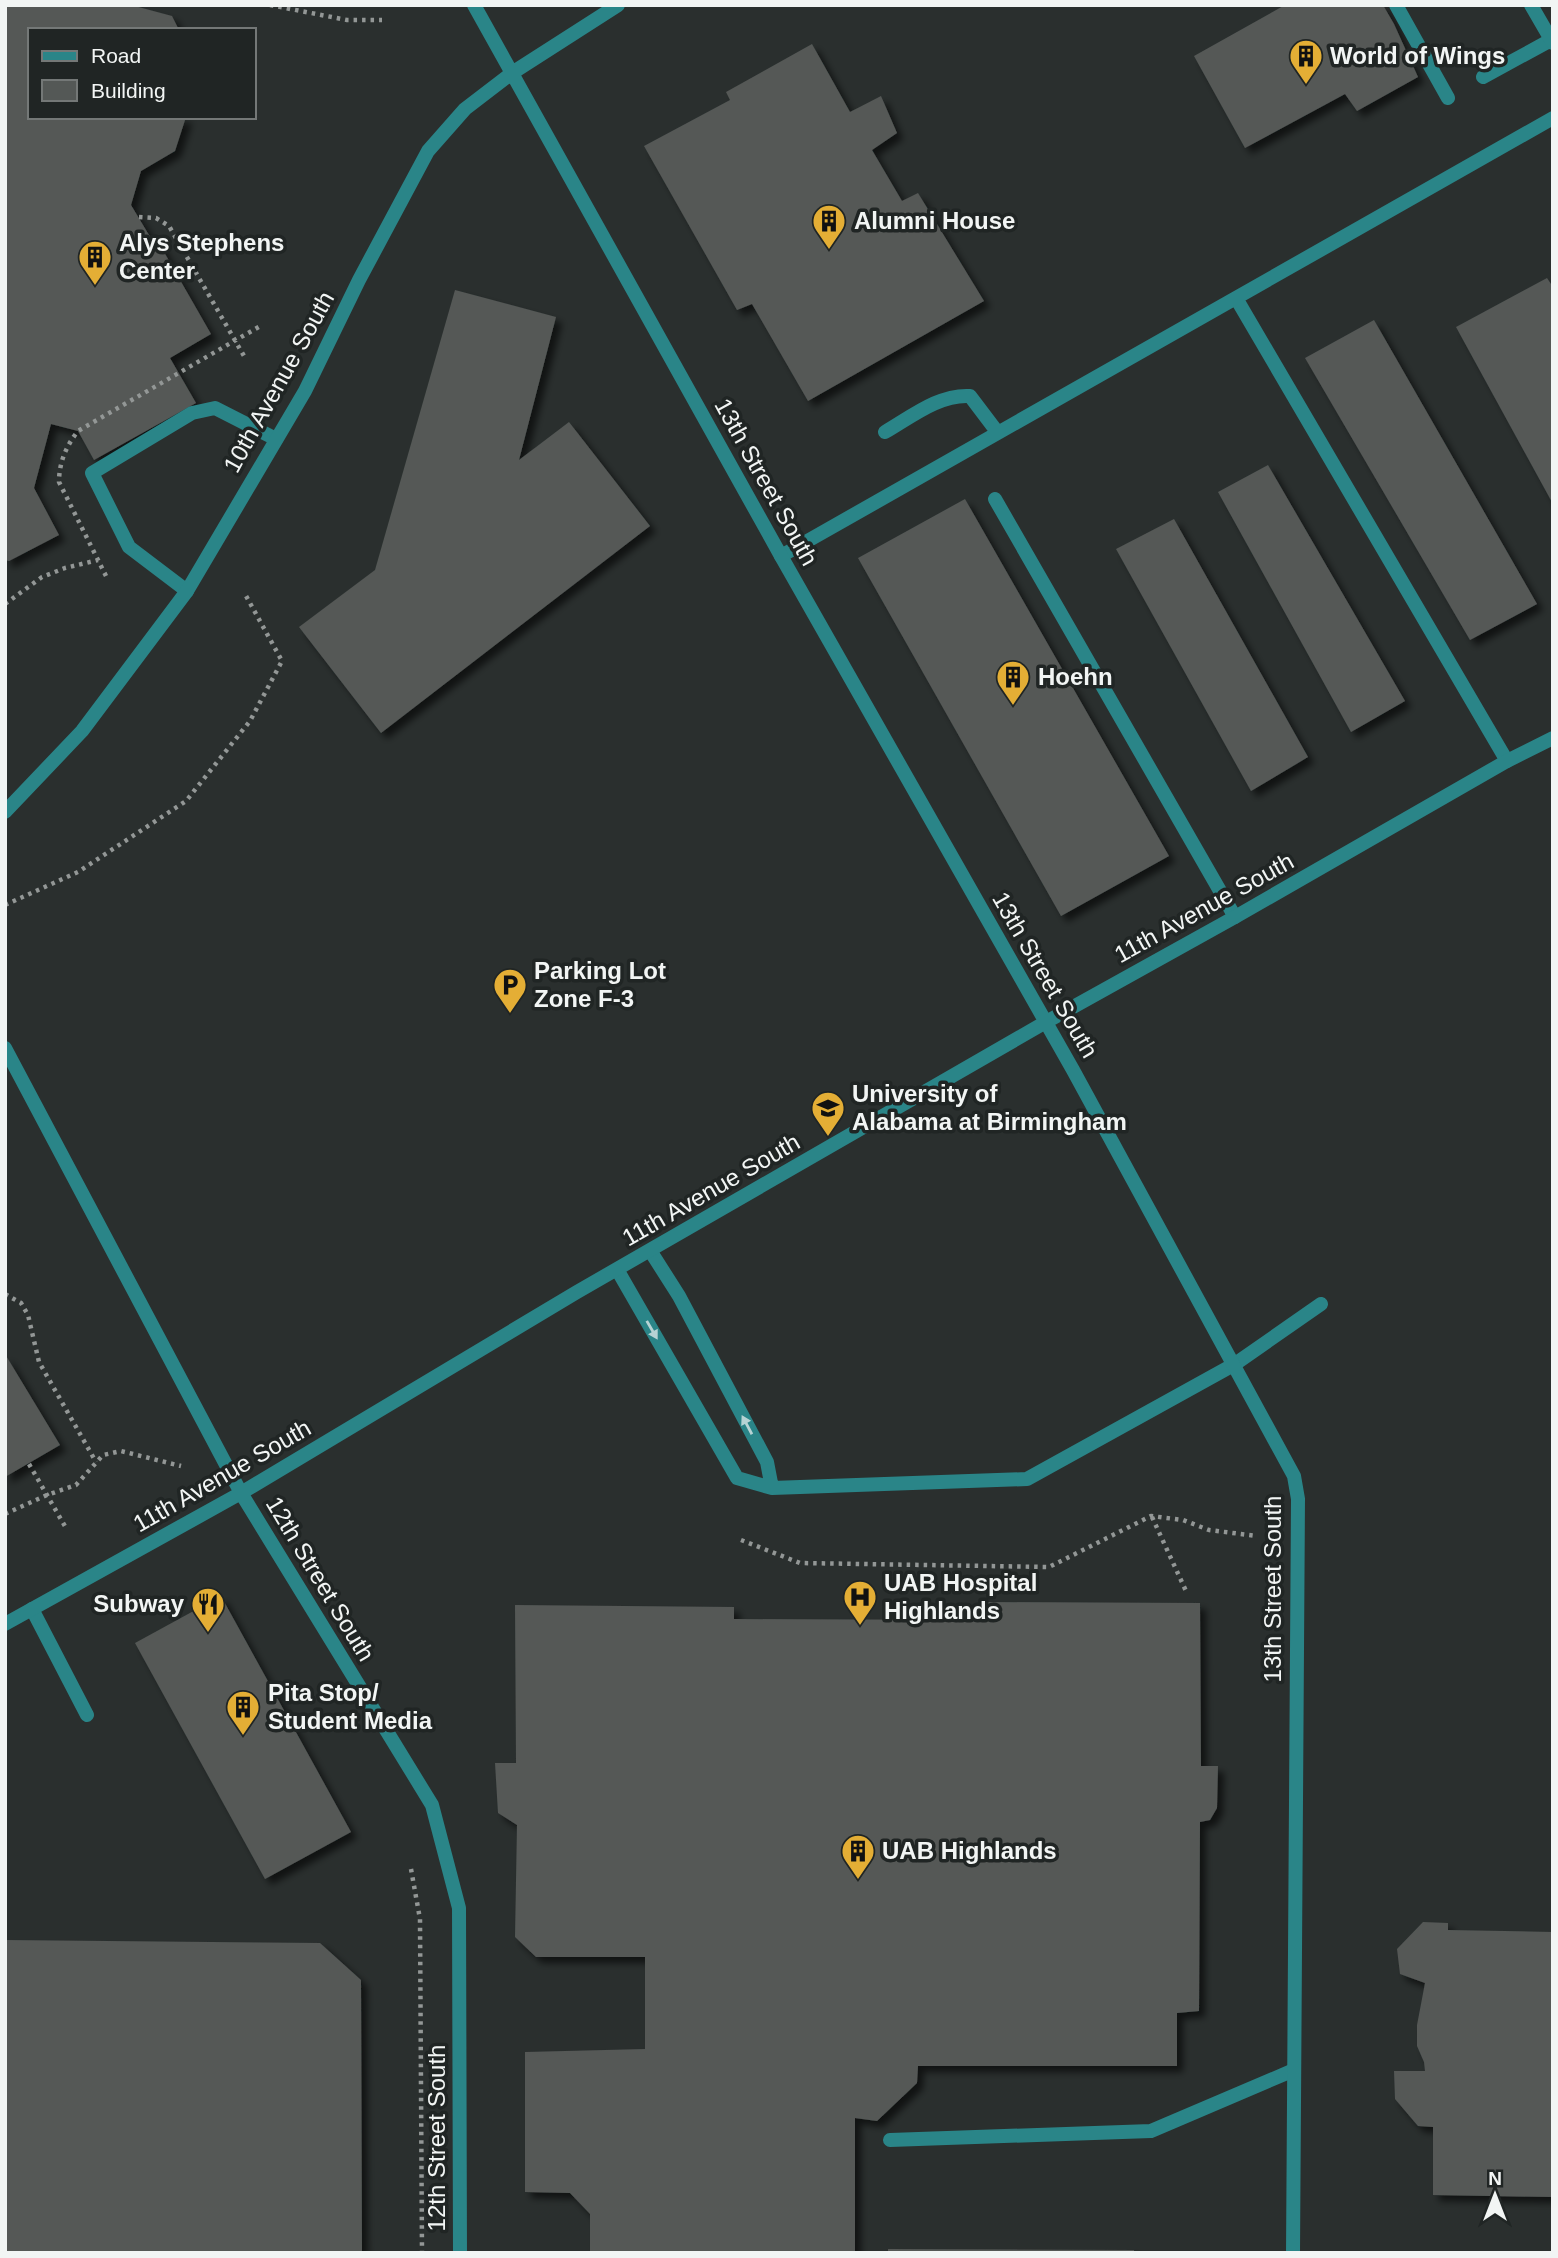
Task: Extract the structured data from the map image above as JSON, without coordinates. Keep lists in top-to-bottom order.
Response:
{
  "streets": {
    "street": [
      "10th Avenue South",
      "13th Street South",
      "11th Avenue South",
      "12th Street South"
    ]
  },
  "crossings": [
    ["10th Avenue South", "13th Street South"],
    ["13th Street South", "11th Avenue South"],
    ["11th Avenue South", "12th Street South"]
  ],
  "places": {
    "building": [
      "World of Wings",
      "Alumni House",
      "Alys Stephens Center",
      "Hoehn",
      "Pita Stop/ Student Media",
      "UAB Highlands"
    ],
    "parking": ["Parking Lot Zone F-3"],
    "school or university": ["University of Alabama at Birmingham"],
    "hospital": ["UAB Hospital Highlands"],
    "restaurant": ["Subway"]
  },
  "legend": ["Road", "Building"],
  "north": "top"
}
